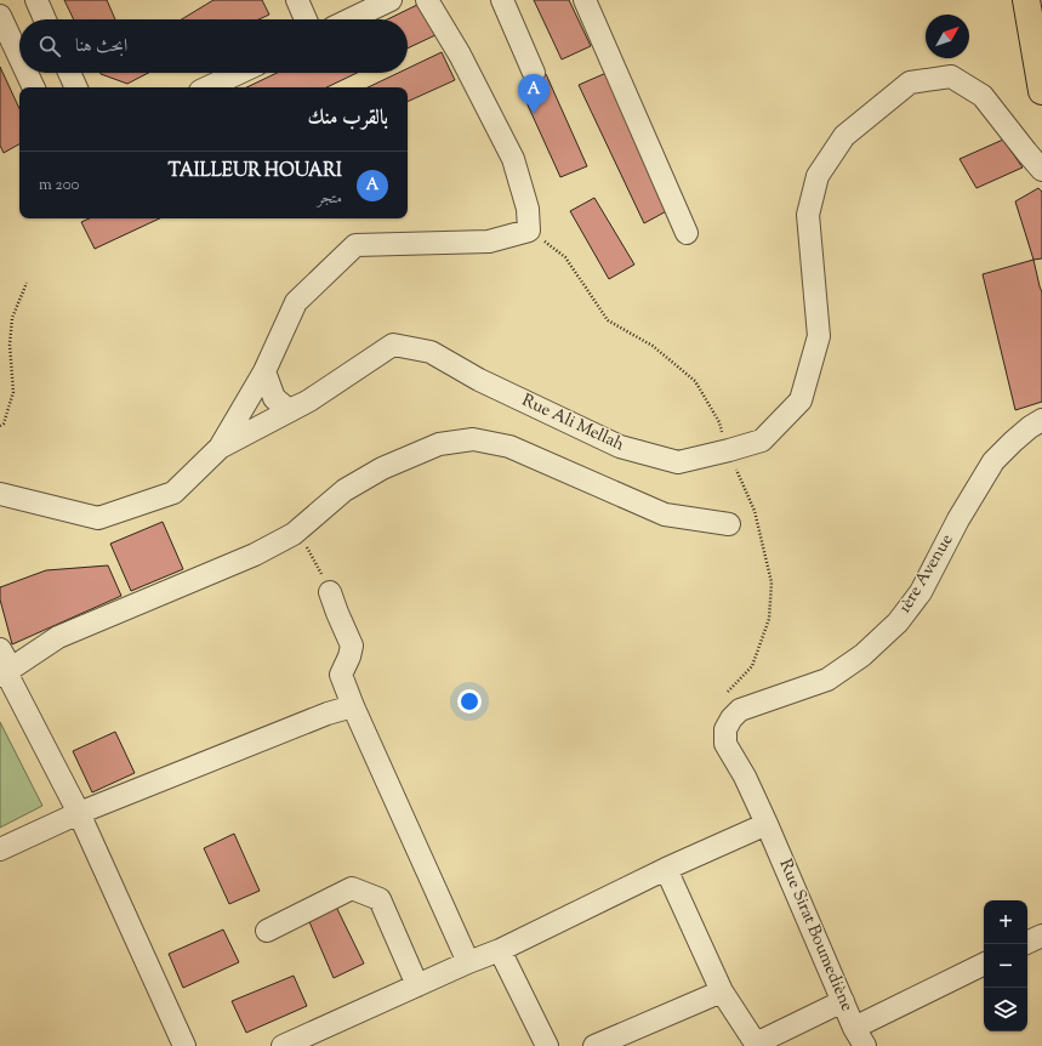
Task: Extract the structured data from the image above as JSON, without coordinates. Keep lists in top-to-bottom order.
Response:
{
  "streets": {
    "street": ["Rue Ali Mellah", "1ère Avenue", "Rue Sirat Boumediène"]
  },
  "crossings": [
    ["1ère Avenue", "Rue Sirat Boumediène"]
  ],
  "north": "top right",
  "page": {
    "search": "ابحث هنا",
    "pins": "A",
    "heading": "بالقرب منك",
    "list": [
      {
        "mark": "A",
        "name": "TAILLEUR HOUARI",
        "note": "متجر",
        "value": "200 m"
      }
    ],
    "map_buttons": ["+", "−"]
  }
}
